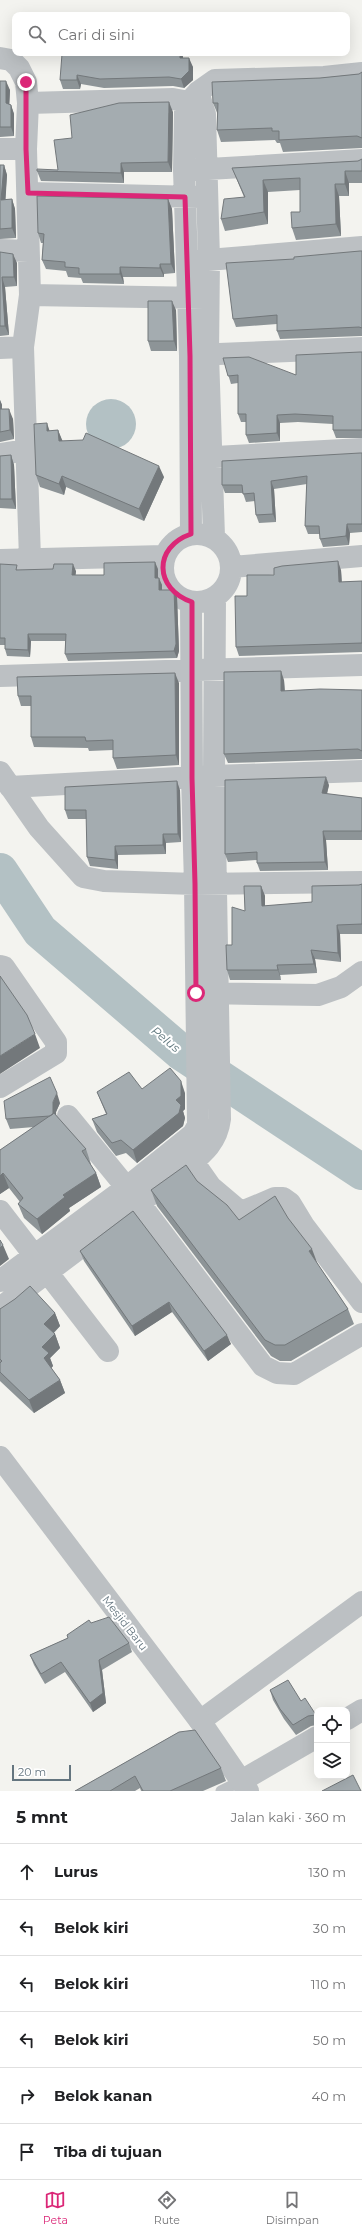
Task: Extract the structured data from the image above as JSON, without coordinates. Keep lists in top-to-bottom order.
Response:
{
  "streets": {
    "street": ["Mesjid Baru"]
  },
  "water": ["Pelus"],
  "scale_bar": "20 m",
  "page": {
    "search": "Cari di sini",
    "scale": "20 m",
    "heading": ["5 mnt", "Jalan kaki · 360 m"],
    "list": [
      ["Lurus", "130 m"],
      ["Belok kiri", "30 m"],
      ["Belok kiri", "110 m"],
      ["Belok kiri", "50 m"],
      ["Belok kanan", "40 m"],
      "Tiba di tujuan"
    ],
    "nav": ["Peta", "Rute", "Disimpan"]
  }
}
